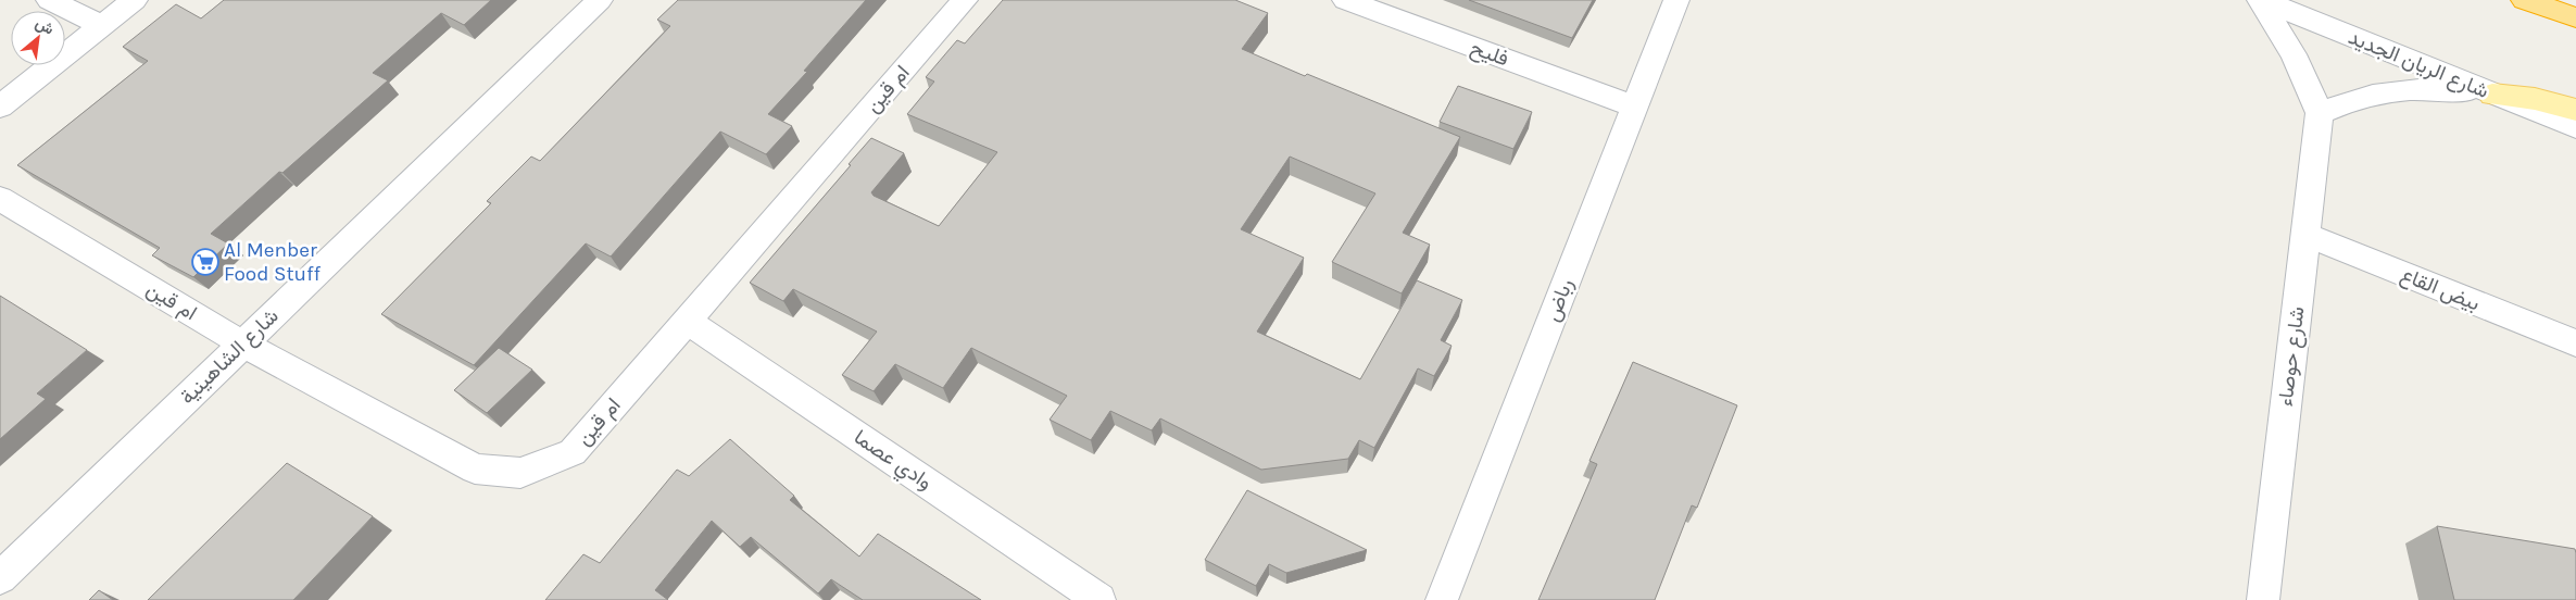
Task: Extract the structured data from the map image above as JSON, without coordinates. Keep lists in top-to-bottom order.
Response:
{
  "streets": {
    "street": [
      "فليح",
      "شارع الريان الجديد",
      "ام قين",
      "بيض القاع",
      "رباض",
      "شارع الشاهينية",
      "شارع حوصاء",
      "وادي عصما"
    ]
  },
  "crossings": [
    ["فليح", "رباض"],
    ["ام قين", "شارع الشاهينية"],
    ["ام قين", "وادي عصما"],
    ["بيض القاع", "شارع حوصاء"]
  ],
  "places": {
    "supermarket": ["Al Menber Food Stuff"]
  },
  "north": "top right"
}
